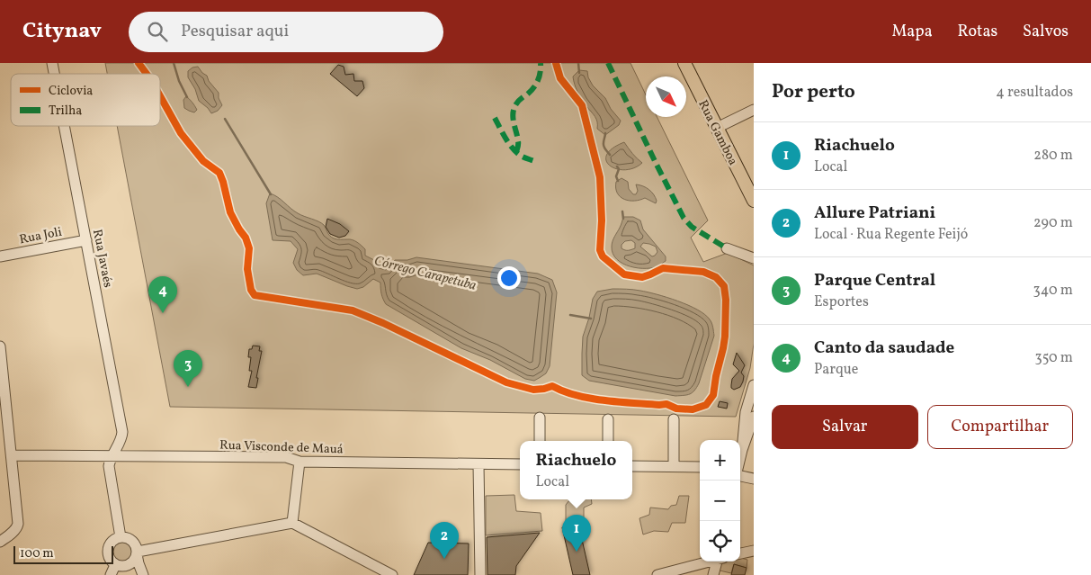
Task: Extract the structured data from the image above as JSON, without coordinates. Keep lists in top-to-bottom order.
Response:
{
  "streets": {
    "main road": ["Rua Gamboa"],
    "street": ["Rua Joli", "Rua Javaés", "Rua Visconde de Mauá"]
  },
  "crossings": [
    ["Rua Joli", "Rua Javaés"],
    ["Rua Javaés", "Rua Visconde de Mauá"]
  ],
  "water": ["Córrego Carapetuba"],
  "legend": ["Ciclovia", "Trilha"],
  "scale_bar": "100 m",
  "north": "bottom right",
  "page": {
    "header": "Citynav",
    "search": "Pesquisar aqui",
    "nav": ["Mapa", "Rotas", "Salvos"],
    "heading": ["Por perto", "4 resultados"],
    "list": [
      {
        "mark": "1",
        "name": "Riachuelo",
        "note": "Local",
        "value": "280 m"
      },
      {
        "mark": "2",
        "name": "Allure Patriani",
        "note": "Local · Rua Regente Feijó",
        "value": "290 m"
      },
      {
        "mark": "3",
        "name": "Parque Central",
        "note": "Esportes",
        "value": "340 m"
      },
      {
        "mark": "4",
        "name": "Canto da saudade",
        "note": "Parque",
        "value": "350 m"
      }
    ],
    "pins": [
      "4",
      "3",
      "1",
      "2"
    ],
    "buttons": ["Salvar", "Compartilhar"],
    "map_buttons": ["+", "−"],
    "popup": ["Riachuelo", "Local"],
    "scale": "100 m"
  }
}
